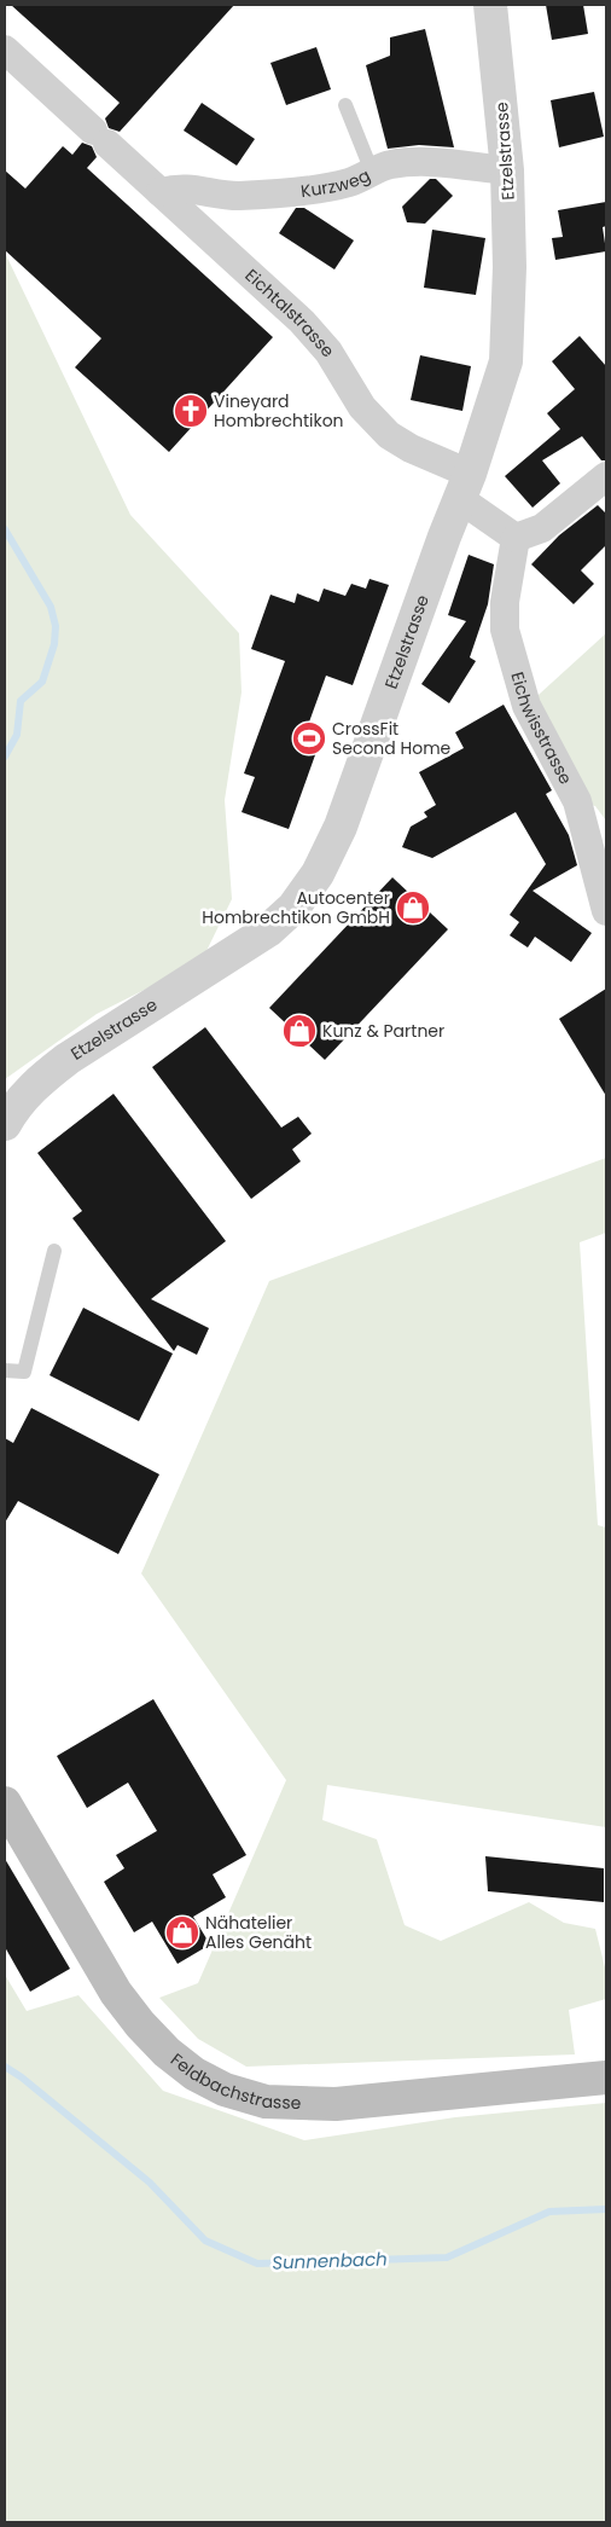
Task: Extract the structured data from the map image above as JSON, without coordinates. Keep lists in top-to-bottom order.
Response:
{
  "streets": {
    "main road": ["Feldbachstrasse"],
    "street": [
      "Etzelstrasse",
      "Kurzweg",
      "Eichtalstrasse",
      "Eichwisstrasse"
    ]
  },
  "crossings": [
    ["Etzelstrasse", "Kurzweg"],
    ["Etzelstrasse", "Eichtalstrasse"],
    ["Kurzweg", "Eichtalstrasse"]
  ],
  "water": ["Sunnenbach"],
  "places": {
    "church": ["Vineyard Hombrechtikon"],
    "sports": ["CrossFit Second Home"],
    "shop": ["Autocenter Hombrechtikon GmbH", "Kunz & Partner", "Nähatelier Alles Genäht"]
  }
}
